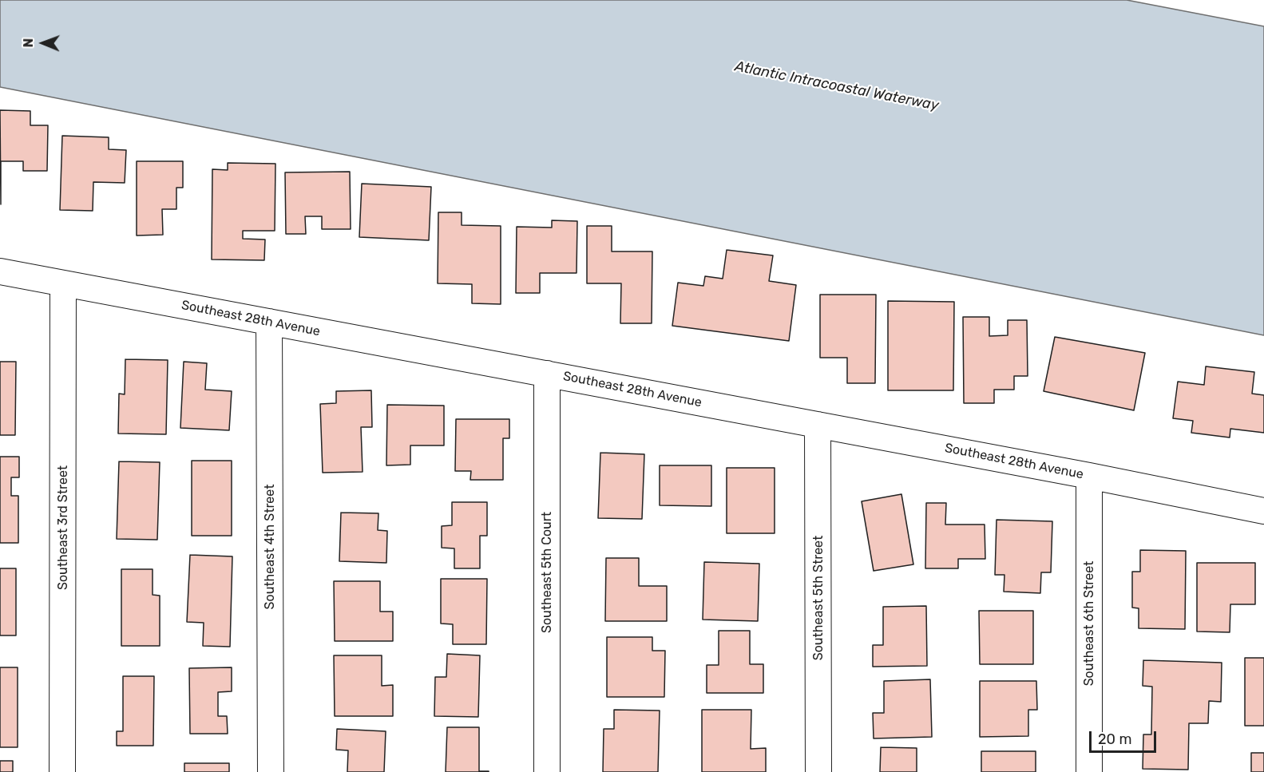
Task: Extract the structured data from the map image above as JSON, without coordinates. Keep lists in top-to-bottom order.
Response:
{
  "streets": {
    "street": [
      "Southeast 28th Avenue",
      "Southeast 3rd Street",
      "Southeast 4th Street",
      "Southeast 5th Court",
      "Southeast 5th Street",
      "Southeast 6th Street"
    ]
  },
  "crossings": [
    ["Southeast 28th Avenue", "Southeast 3rd Street"],
    ["Southeast 28th Avenue", "Southeast 4th Street"],
    ["Southeast 28th Avenue", "Southeast 5th Court"],
    ["Southeast 28th Avenue", "Southeast 5th Street"],
    ["Southeast 28th Avenue", "Southeast 6th Street"]
  ],
  "water": ["Atlantic Intracoastal Waterway"],
  "scale_bar": "20 m",
  "north": "left"
}
